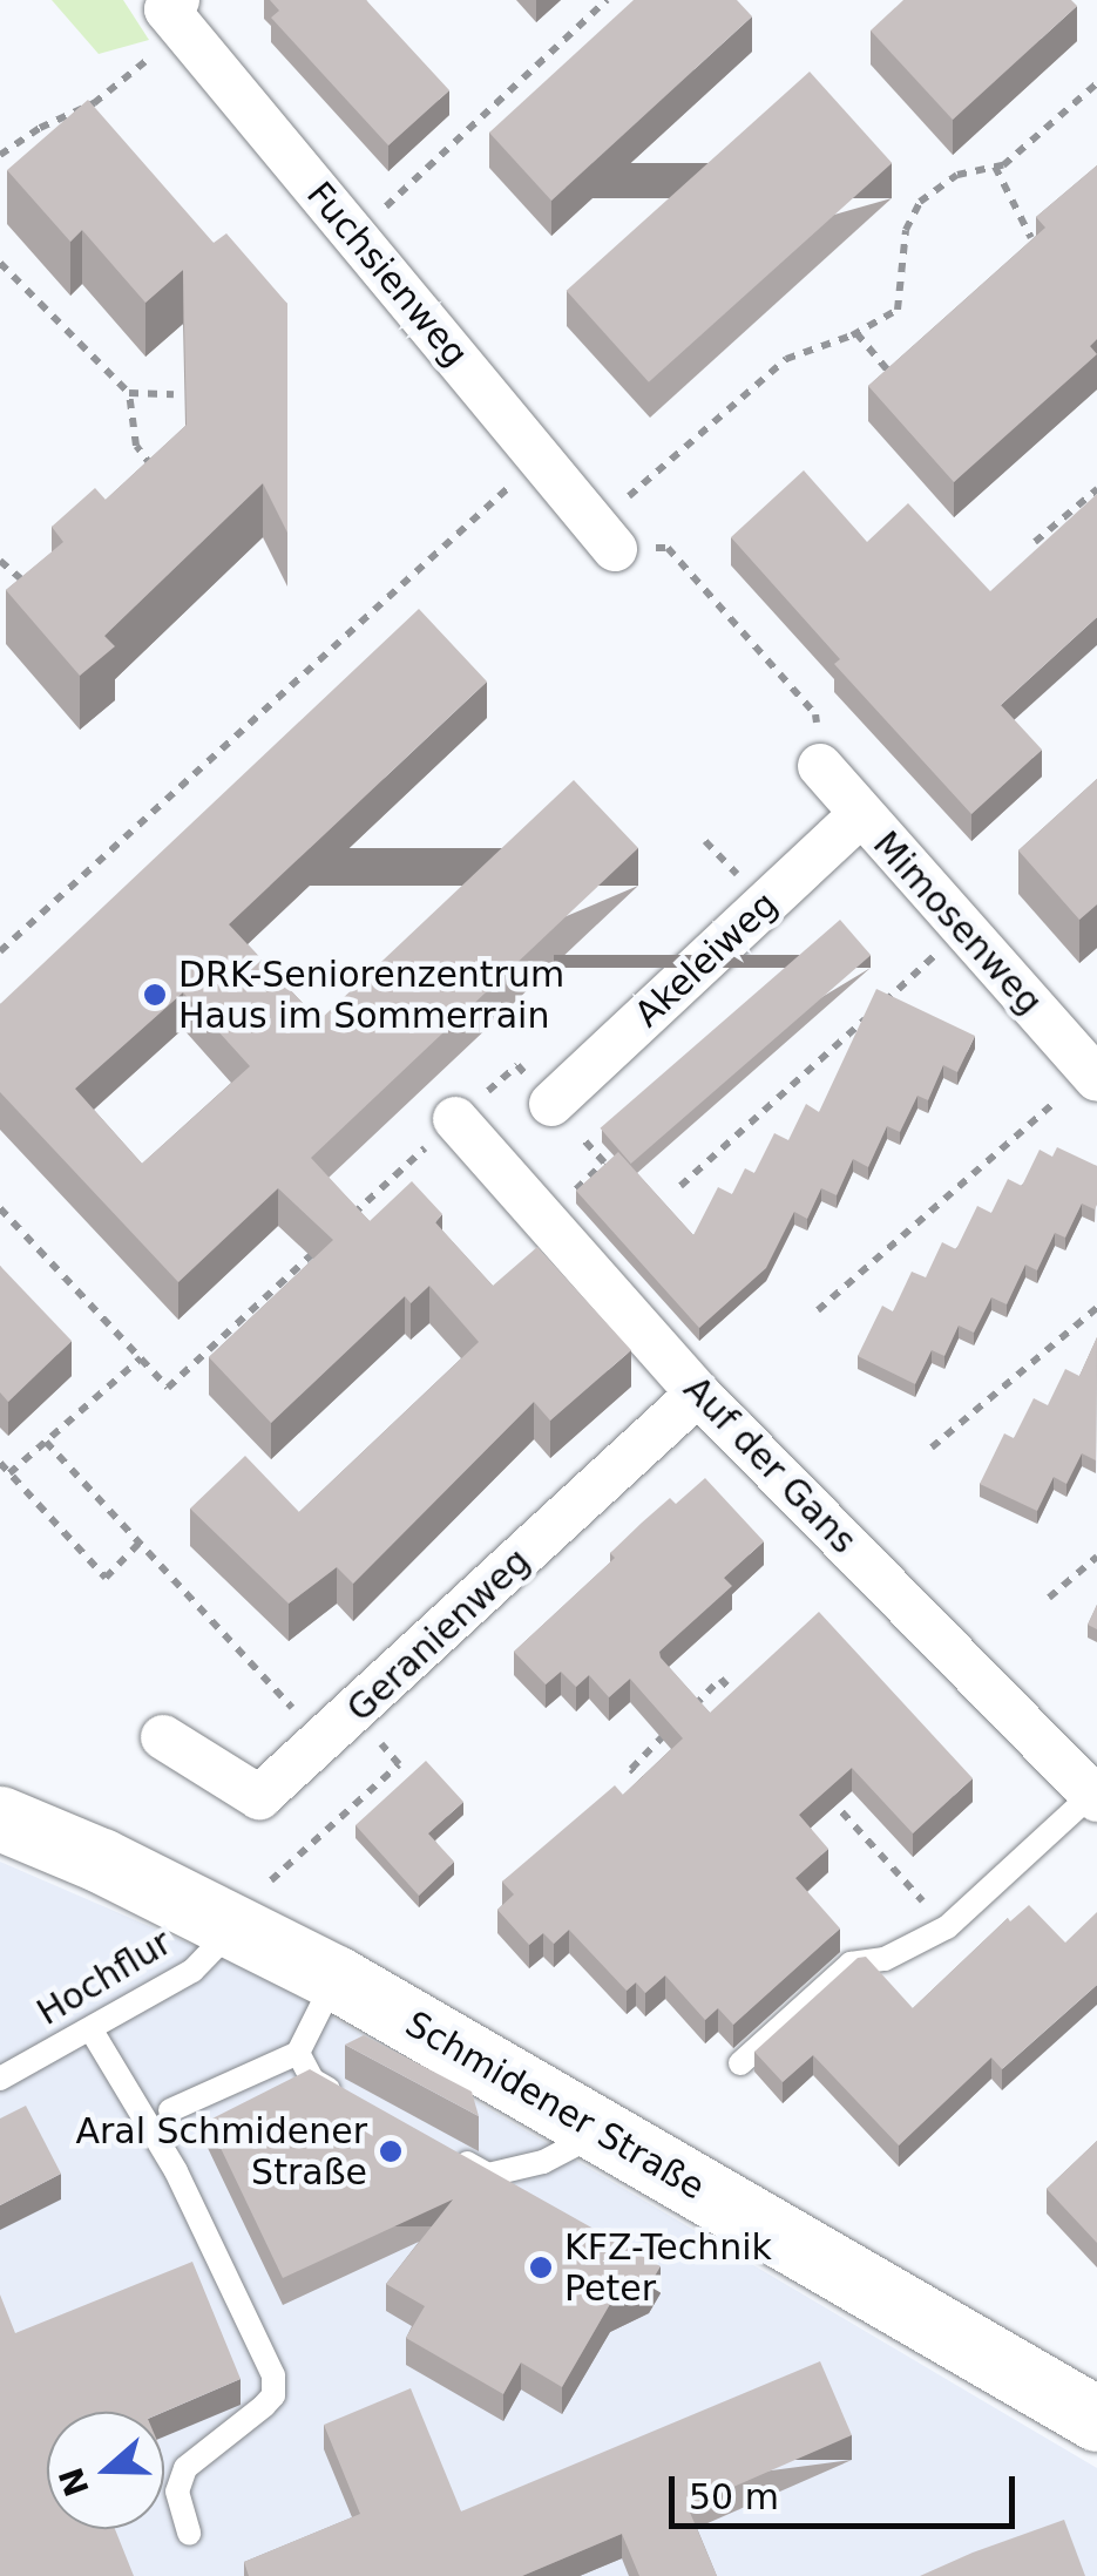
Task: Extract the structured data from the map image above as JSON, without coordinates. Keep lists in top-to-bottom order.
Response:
{
  "streets": {
    "main road": ["Schmidener Straße"],
    "street": [
      "Fuchsienweg",
      "Mimosenweg",
      "Akeleiweg",
      "Auf der Gans",
      "Geranienweg"
    ],
    "lane": ["Hochflur"]
  },
  "crossings": [
    ["Mimosenweg", "Akeleiweg"],
    ["Auf der Gans", "Geranienweg"],
    ["Hochflur", "Schmidener Straße"]
  ],
  "places": ["DRK-Seniorenzentrum Haus im Sommerrain", "Aral Schmidener Straße", "KFZ-Technik Peter"],
  "scale_bar": "50 m",
  "north": "left"
}
